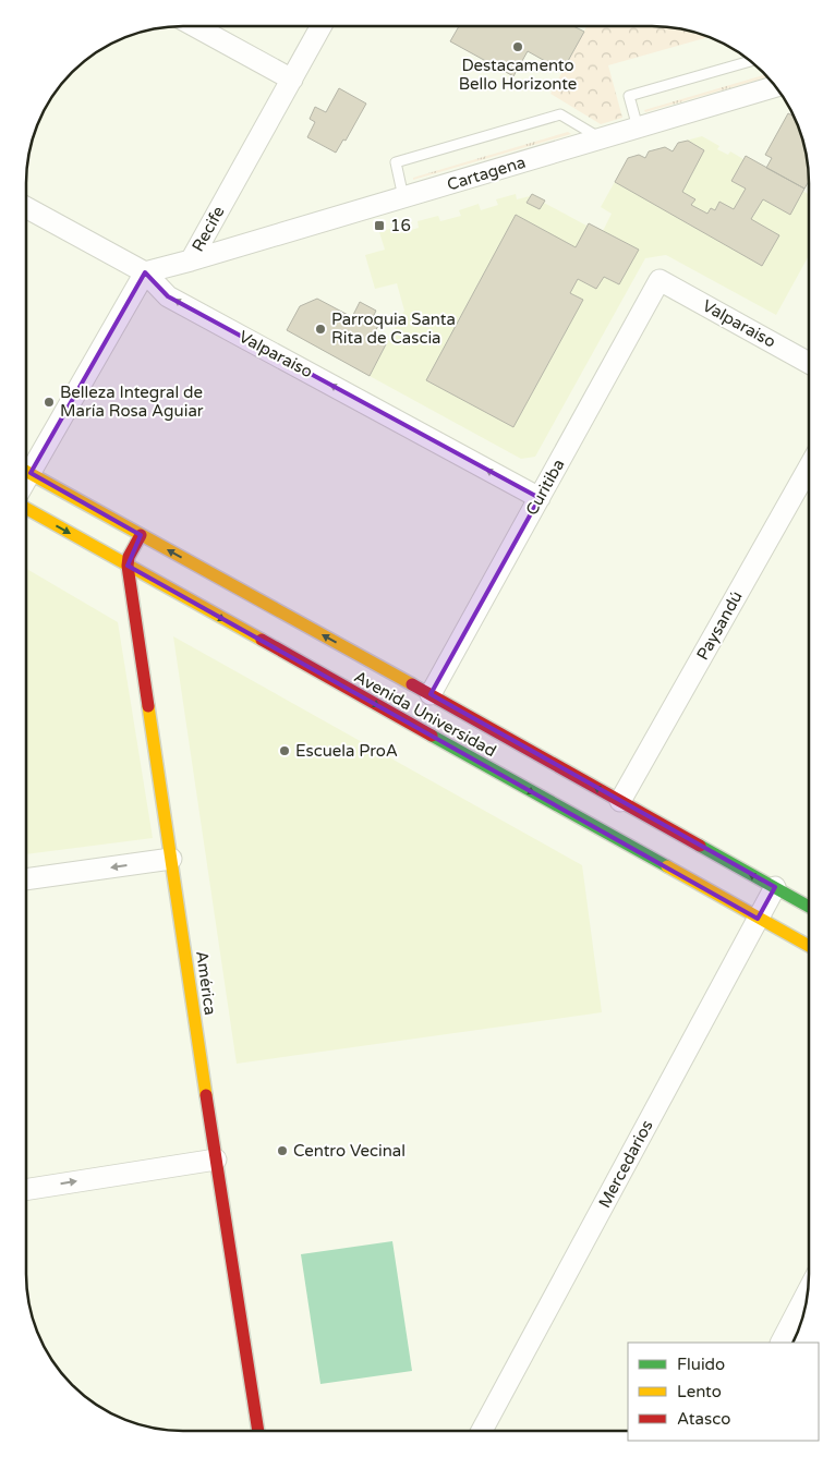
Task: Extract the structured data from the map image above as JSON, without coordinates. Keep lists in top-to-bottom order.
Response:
{
  "streets": {
    "main road": ["Avenida Universidad", "América"],
    "street": [
      "Cartagena",
      "Recife",
      "Valparaiso",
      "Curitiba",
      "Paysandú",
      "Mercedarios"
    ]
  },
  "crossings": [
    ["Cartagena", "Recife"],
    ["Recife", "Valparaiso"],
    ["Valparaiso", "Curitiba"],
    ["Curitiba", "Avenida Universidad"],
    ["Paysandú", "Avenida Universidad"],
    ["Avenida Universidad", "América"],
    ["Avenida Universidad", "Mercedarios"]
  ],
  "one_way": ["Valparaiso"],
  "places": {
    "other": [
      "Destacamento Bello Horizonte",
      "Parroquia Santa Rita de Cascia",
      "Belleza Integral de María Rosa Aguiar",
      "Escuela ProA",
      "Centro Vecinal"
    ],
    "transit": ["16"]
  },
  "legend": ["Fluido", "Lento", "Atasco"]
}
